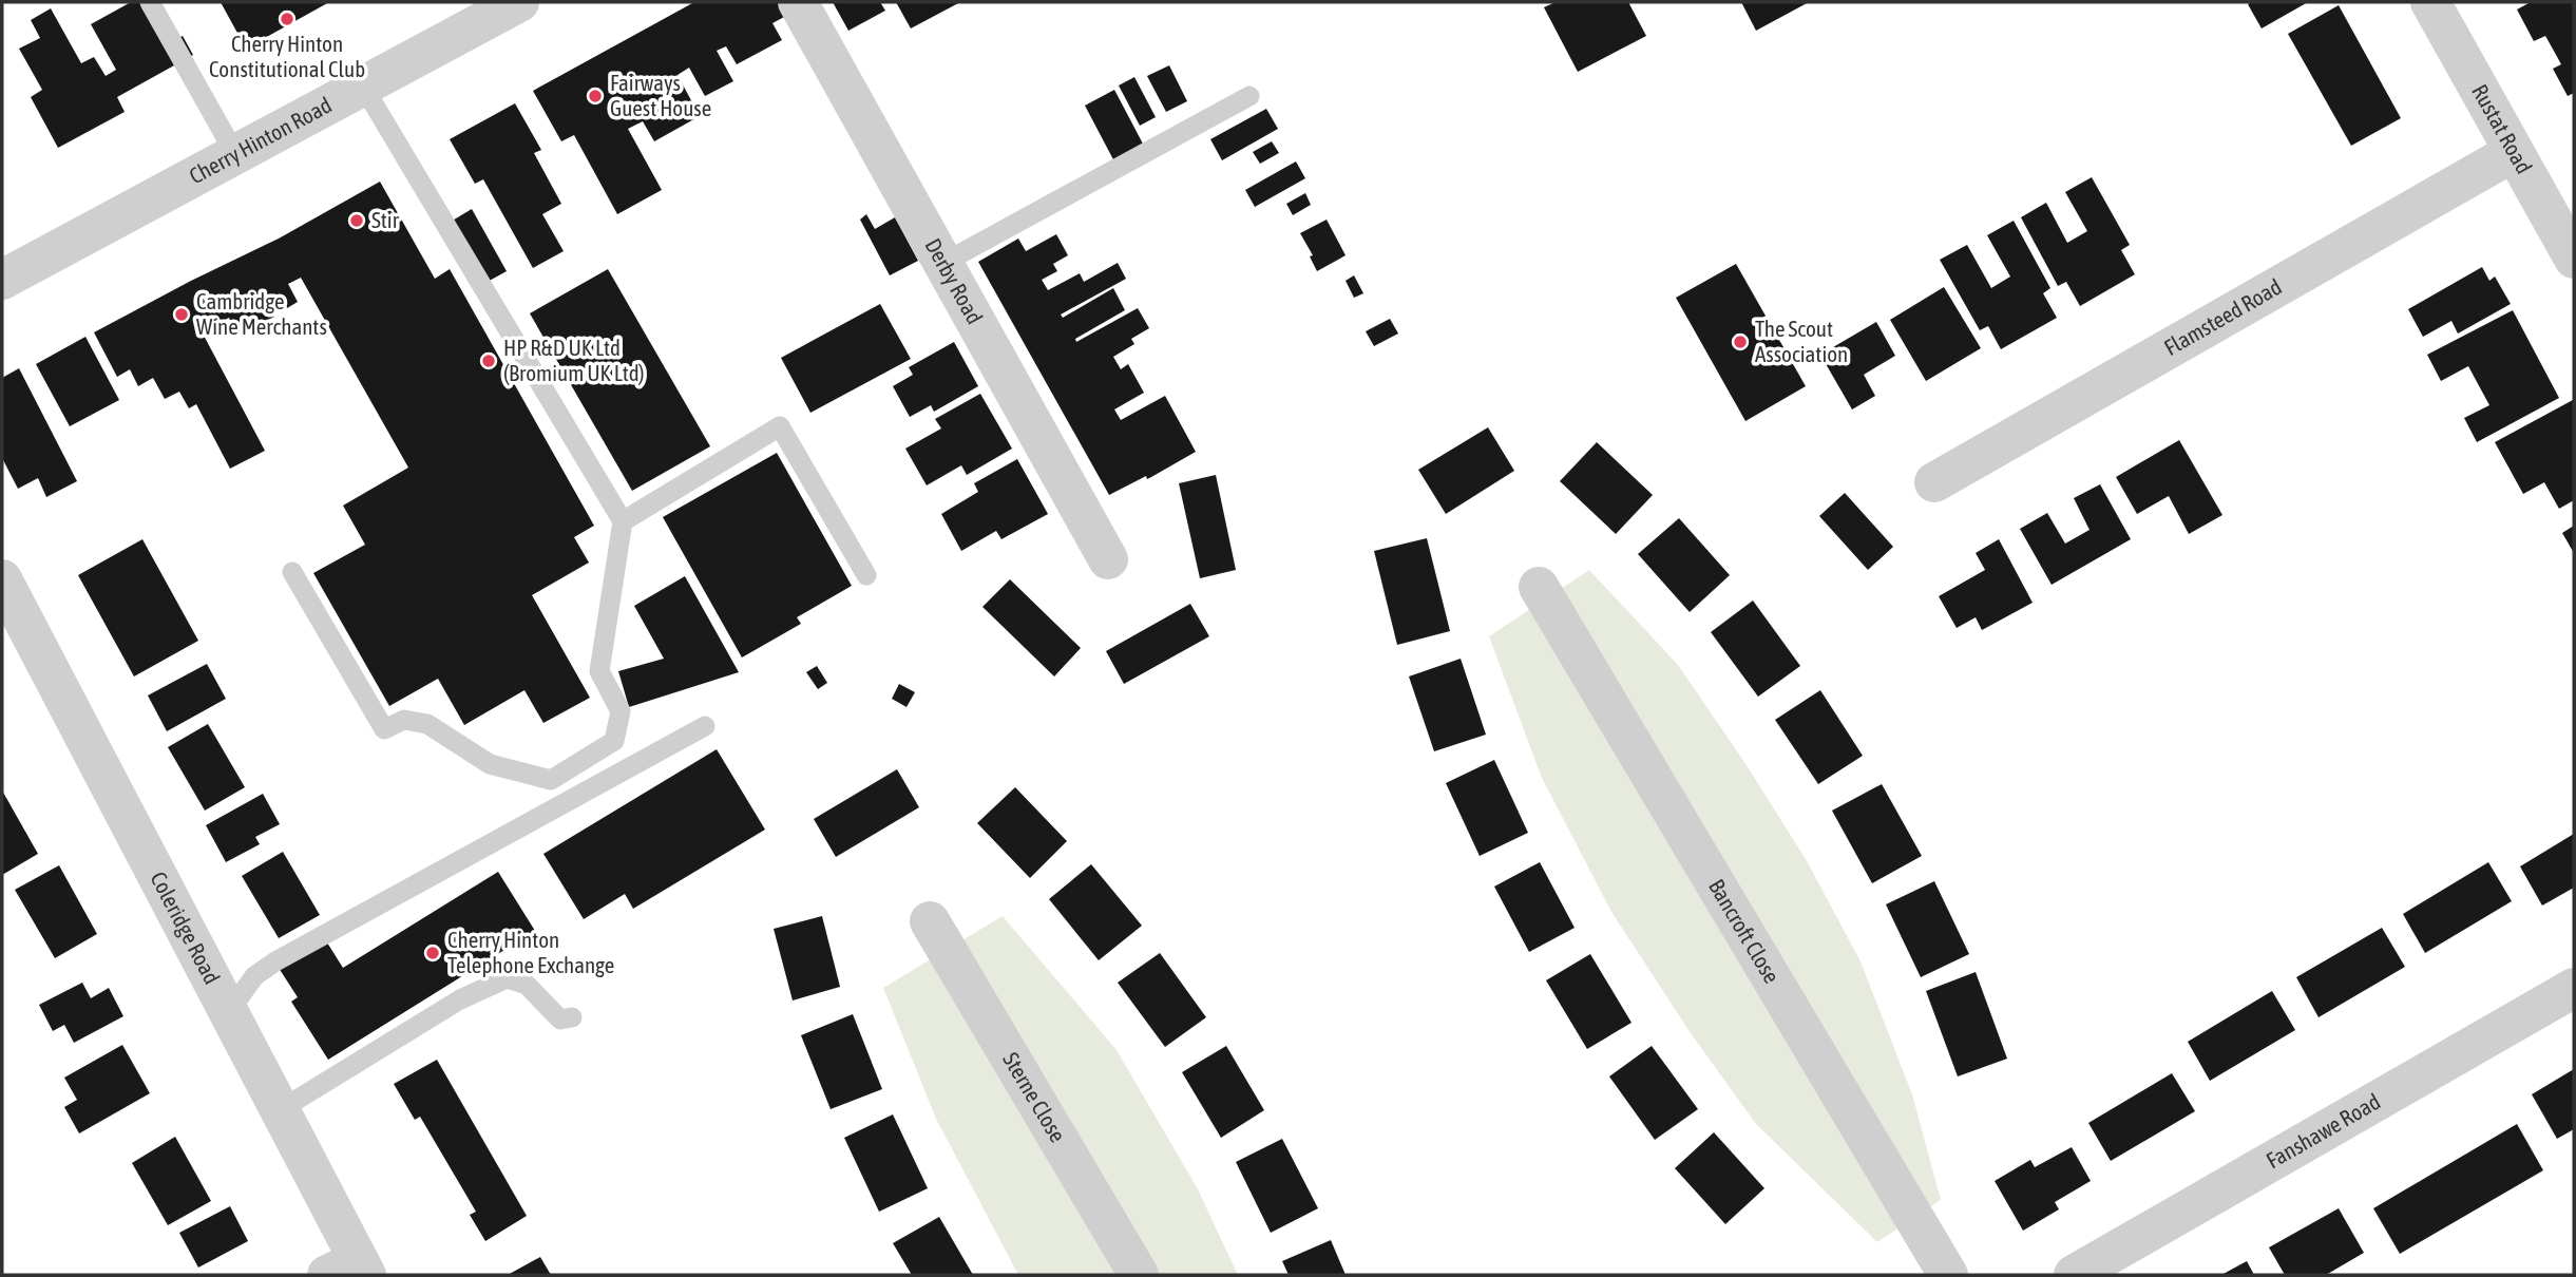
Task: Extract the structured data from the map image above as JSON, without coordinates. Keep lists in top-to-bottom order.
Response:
{
  "streets": {
    "street": [
      "Rustat Road",
      "Cherry Hinton Road",
      "Derby Road",
      "Flamsteed Road",
      "Coleridge Road",
      "Bancroft Close",
      "Sterne Close",
      "Fanshawe Road"
    ]
  },
  "crossings": [
    ["Rustat Road", "Flamsteed Road"]
  ],
  "places": [
    "Cherry Hinton Constitutional Club",
    "Fairways Guest House",
    "Stir",
    "Cambridge Wine Merchants",
    "The Scout Association",
    "HP R&D UK Ltd (Bromium UK Ltd)",
    "Cherry Hinton Telephone Exchange"
  ]
}
